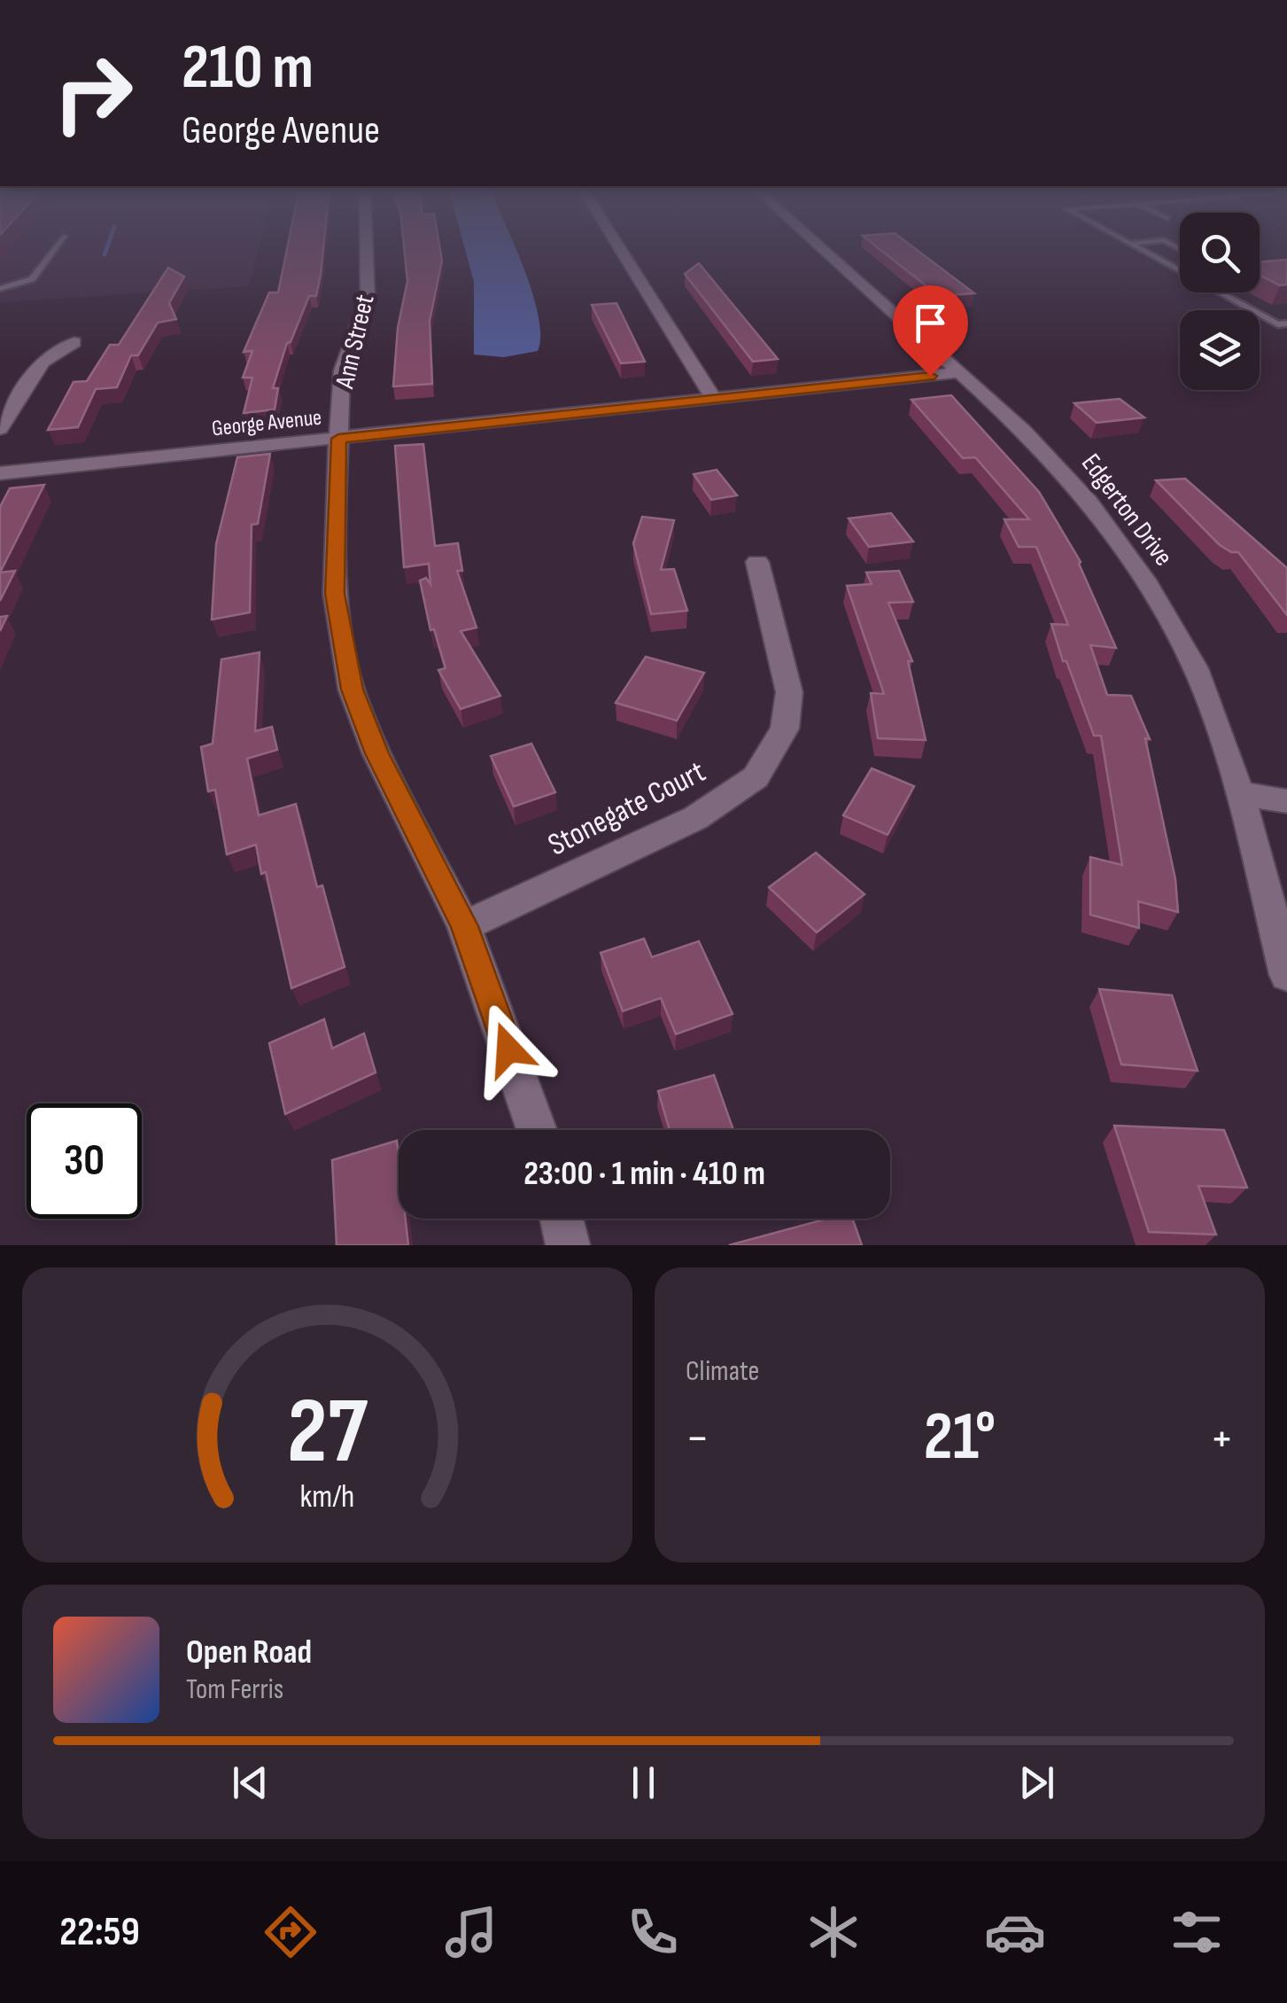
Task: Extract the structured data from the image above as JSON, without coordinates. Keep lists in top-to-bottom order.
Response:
{
  "streets": {
    "street": [
      "Ann Street",
      "George Avenue",
      "Edgerton Drive",
      "Stonegate Court"
    ]
  },
  "crossings": [
    ["Ann Street", "George Avenue"],
    ["Ann Street", "Stonegate Court"],
    ["George Avenue", "Edgerton Drive"]
  ],
  "page": {
    "turn": ["210 m", "George Avenue"],
    "limit": "30",
    "trip": "23:00 · 1 min · 410 m",
    "tile": "Climate",
    "heat": ["−", "21°", "+"],
    "song": ["Open Road", "Tom Ferris"],
    "tabs": "22:59",
    "gauge": ["27", "km/h"]
  }
}
